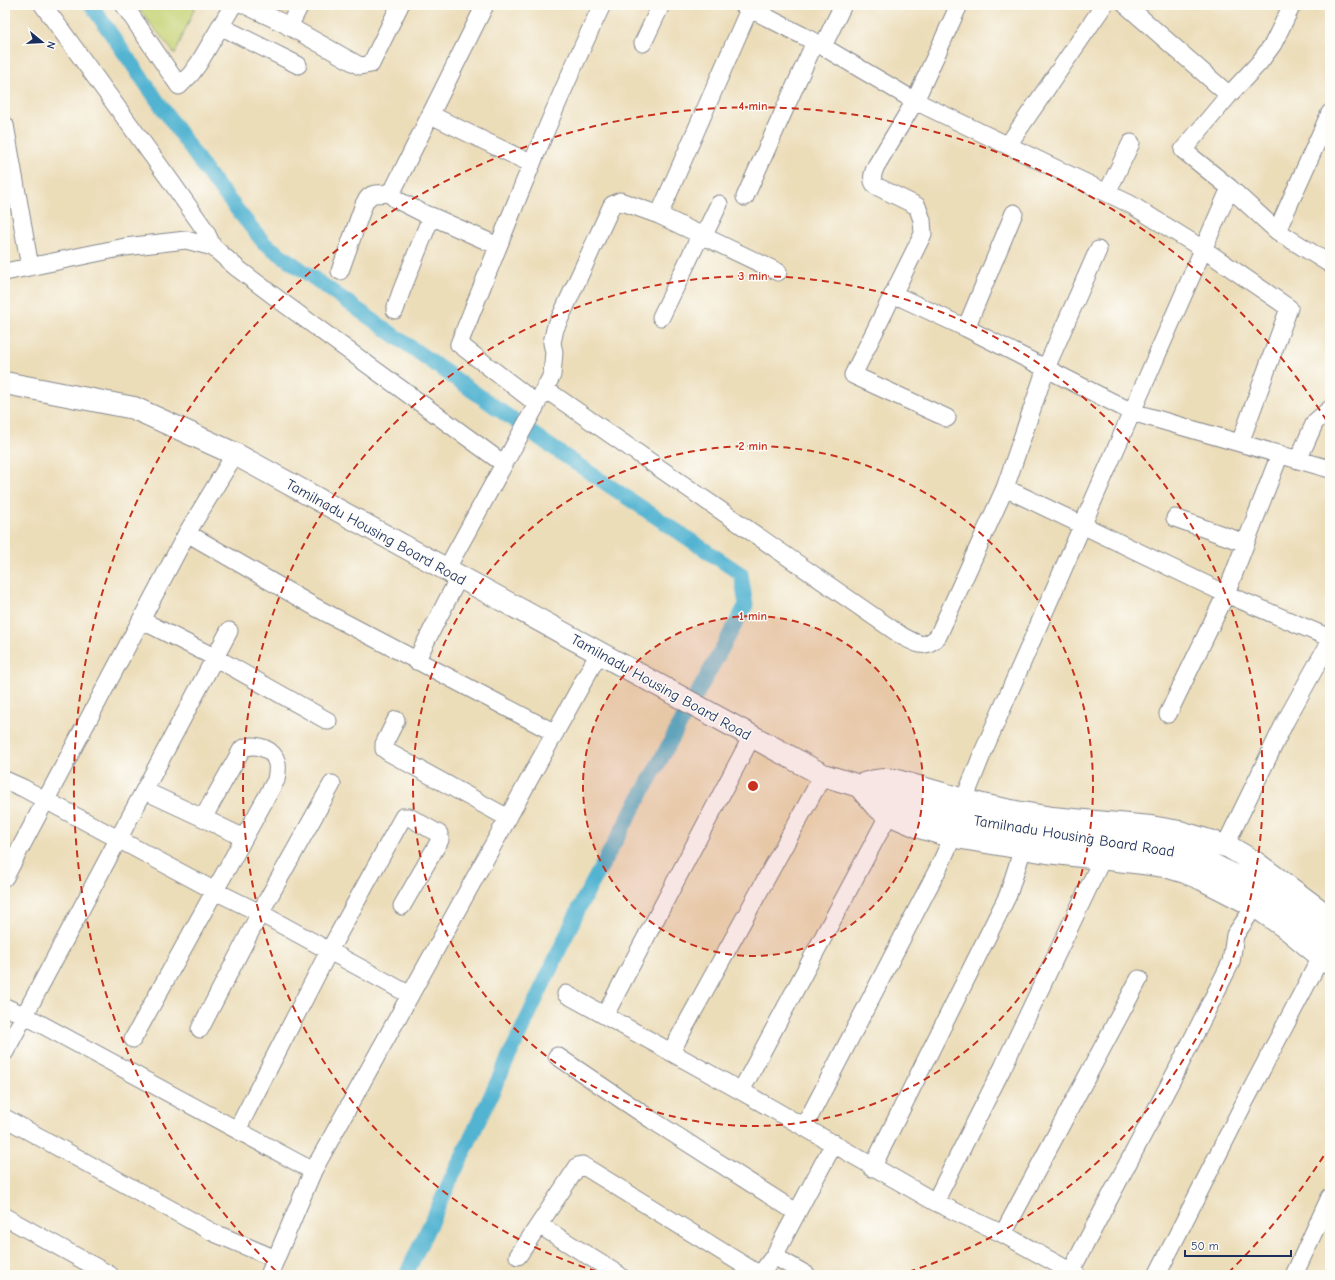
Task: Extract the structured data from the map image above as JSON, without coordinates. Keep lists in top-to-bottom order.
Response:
{
  "streets": {
    "street": ["Tamilnadu Housing Board Road"]
  },
  "scale_bar": "50 m",
  "north": "right",
  "rings": [
    "4 min",
    "3 min",
    "2 min",
    "1 min"
  ]
}
